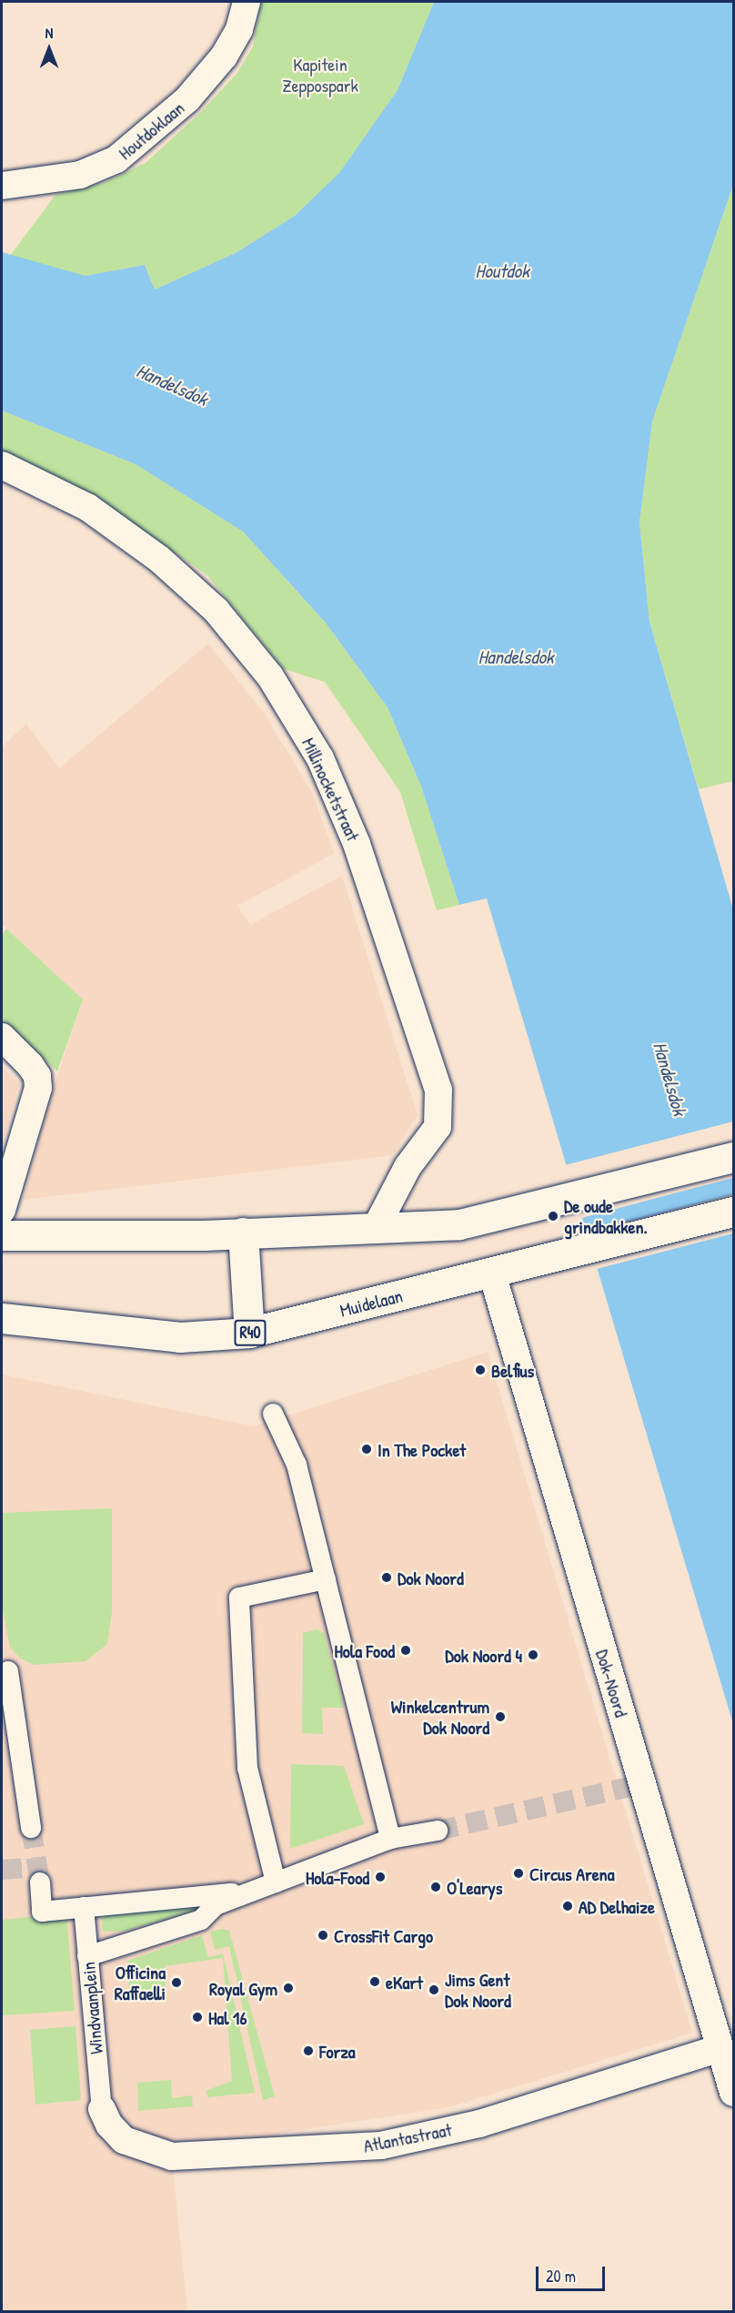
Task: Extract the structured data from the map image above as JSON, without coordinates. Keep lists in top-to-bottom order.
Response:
{
  "streets": {
    "main road": ["Muidelaan", "R40"],
    "street": [
      "Houtdoklaan",
      "Millinocketstraat",
      "Dok-Noord",
      "Windvaanplein",
      "Atlantastraat"
    ]
  },
  "crossings": [
    ["Muidelaan", "Dok-Noord"],
    ["Dok-Noord", "Atlantastraat"],
    ["Windvaanplein", "Atlantastraat"]
  ],
  "water": ["Houtdok", "Handelsdok"],
  "parks": ["Kapitein Zeppospark"],
  "places": [
    "De oude grindbakken.",
    "Belfius",
    "In The Pocket",
    "Dok Noord",
    "Hola Food",
    "Dok Noord 4",
    "Winkelcentrum Dok Noord",
    "Circus Arena",
    "Hola-Food",
    "O'Learys",
    "AD Delhaize",
    "CrossFit Cargo",
    "eKart",
    "Officina Raffaelli",
    "Royal Gym",
    "Jims Gent Dok Noord",
    "Hal 16",
    "Forza"
  ],
  "scale_bar": "20 m",
  "north": "top"
}
